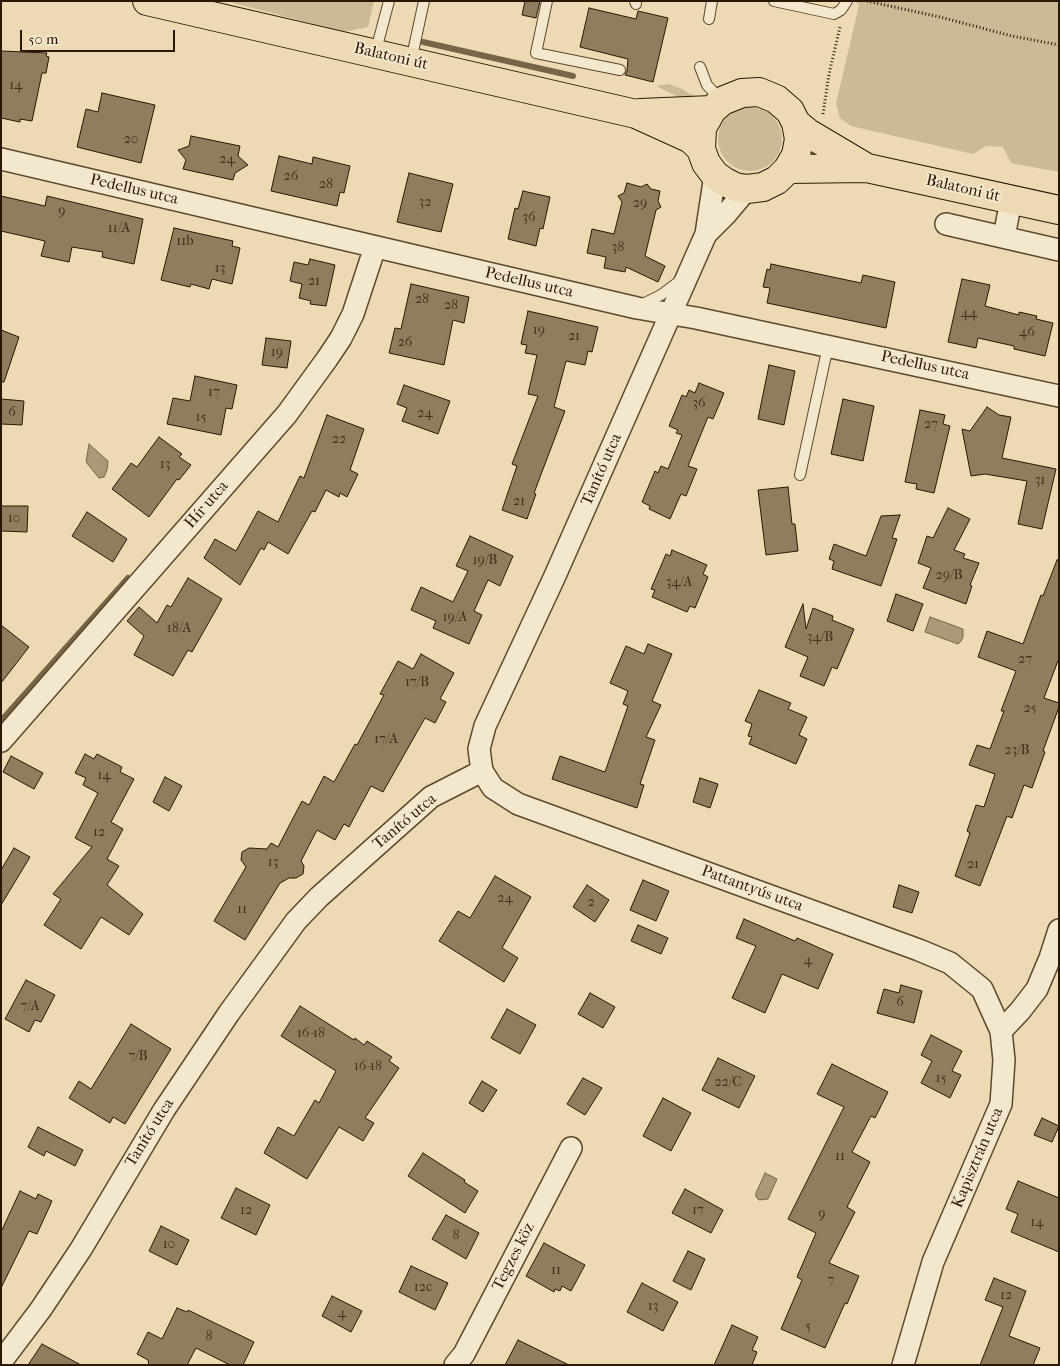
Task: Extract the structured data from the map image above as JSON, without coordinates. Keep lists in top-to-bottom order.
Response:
{
  "streets": {
    "main road": ["Balatoni út"],
    "street": [
      "Pedellus utca",
      "Tanító utca",
      "Hír utca",
      "Pattantyús utca",
      "Kapisztrán utca",
      "Tegzes köz"
    ]
  },
  "crossings": [
    ["Balatoni út", "Tanító utca"],
    ["Pedellus utca", "Tanító utca"],
    ["Pedellus utca", "Hír utca"],
    ["Tanító utca", "Pattantyús utca"],
    ["Pattantyús utca", "Kapisztrán utca"]
  ],
  "house_numbers": [
    "14",
    "20",
    "24",
    "26",
    "28",
    "32",
    "29",
    "9",
    "36",
    "11/A",
    "11b",
    "38",
    "13",
    "21",
    "28",
    "28",
    "44",
    "19",
    "46",
    "21",
    "26",
    "19",
    "17",
    "36",
    "6",
    "24",
    "15",
    "27",
    "22",
    "13",
    "31",
    "21",
    "10",
    "19/B",
    "29/B",
    "34/A",
    "19/A",
    "18/A",
    "34/B",
    "27",
    "17/B",
    "25",
    "17/A",
    "23/B",
    "14",
    "12",
    "13",
    "21",
    "24",
    "2",
    "11",
    "4",
    "6",
    "7/A",
    "16-18",
    "7/B",
    "16-18",
    "15",
    "22/C",
    "11",
    "12",
    "17",
    "9",
    "14",
    "8",
    "10",
    "11",
    "7",
    "12c",
    "12",
    "13",
    "4",
    "5",
    "8"
  ],
  "scale_bar": "50 m"
}
